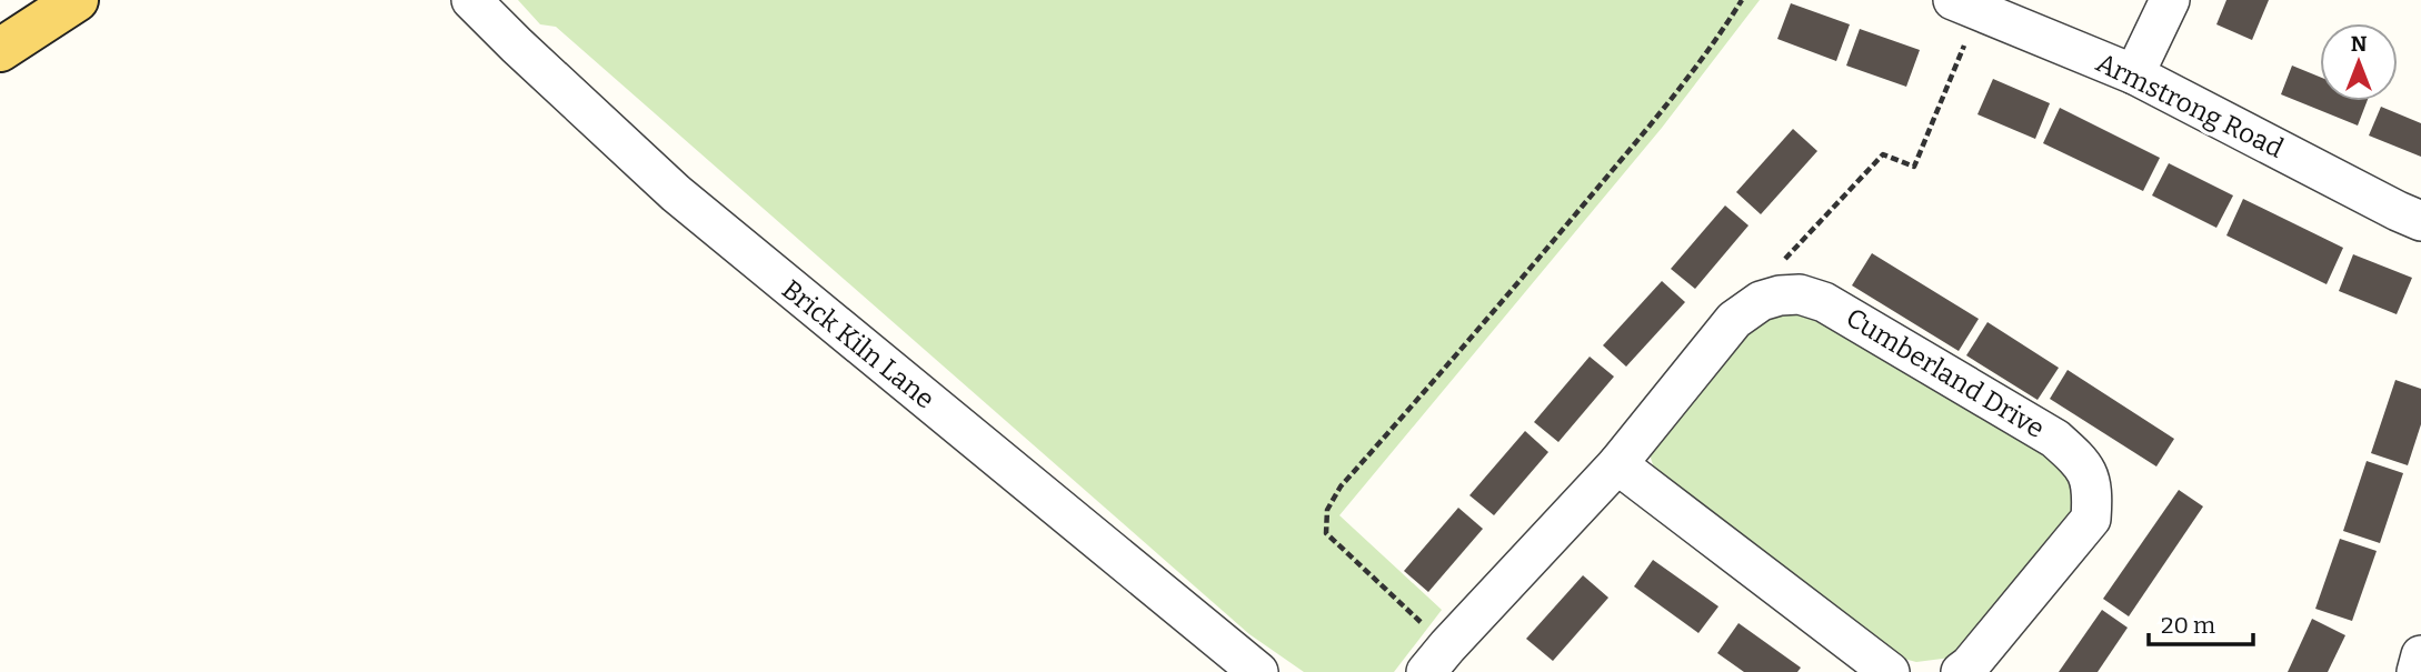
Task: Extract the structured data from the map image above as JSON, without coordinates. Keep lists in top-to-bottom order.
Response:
{
  "streets": {
    "street": ["Armstrong Road", "Brick Kiln Lane", "Cumberland Drive"]
  },
  "scale_bar": "20 m",
  "north": "top"
}
